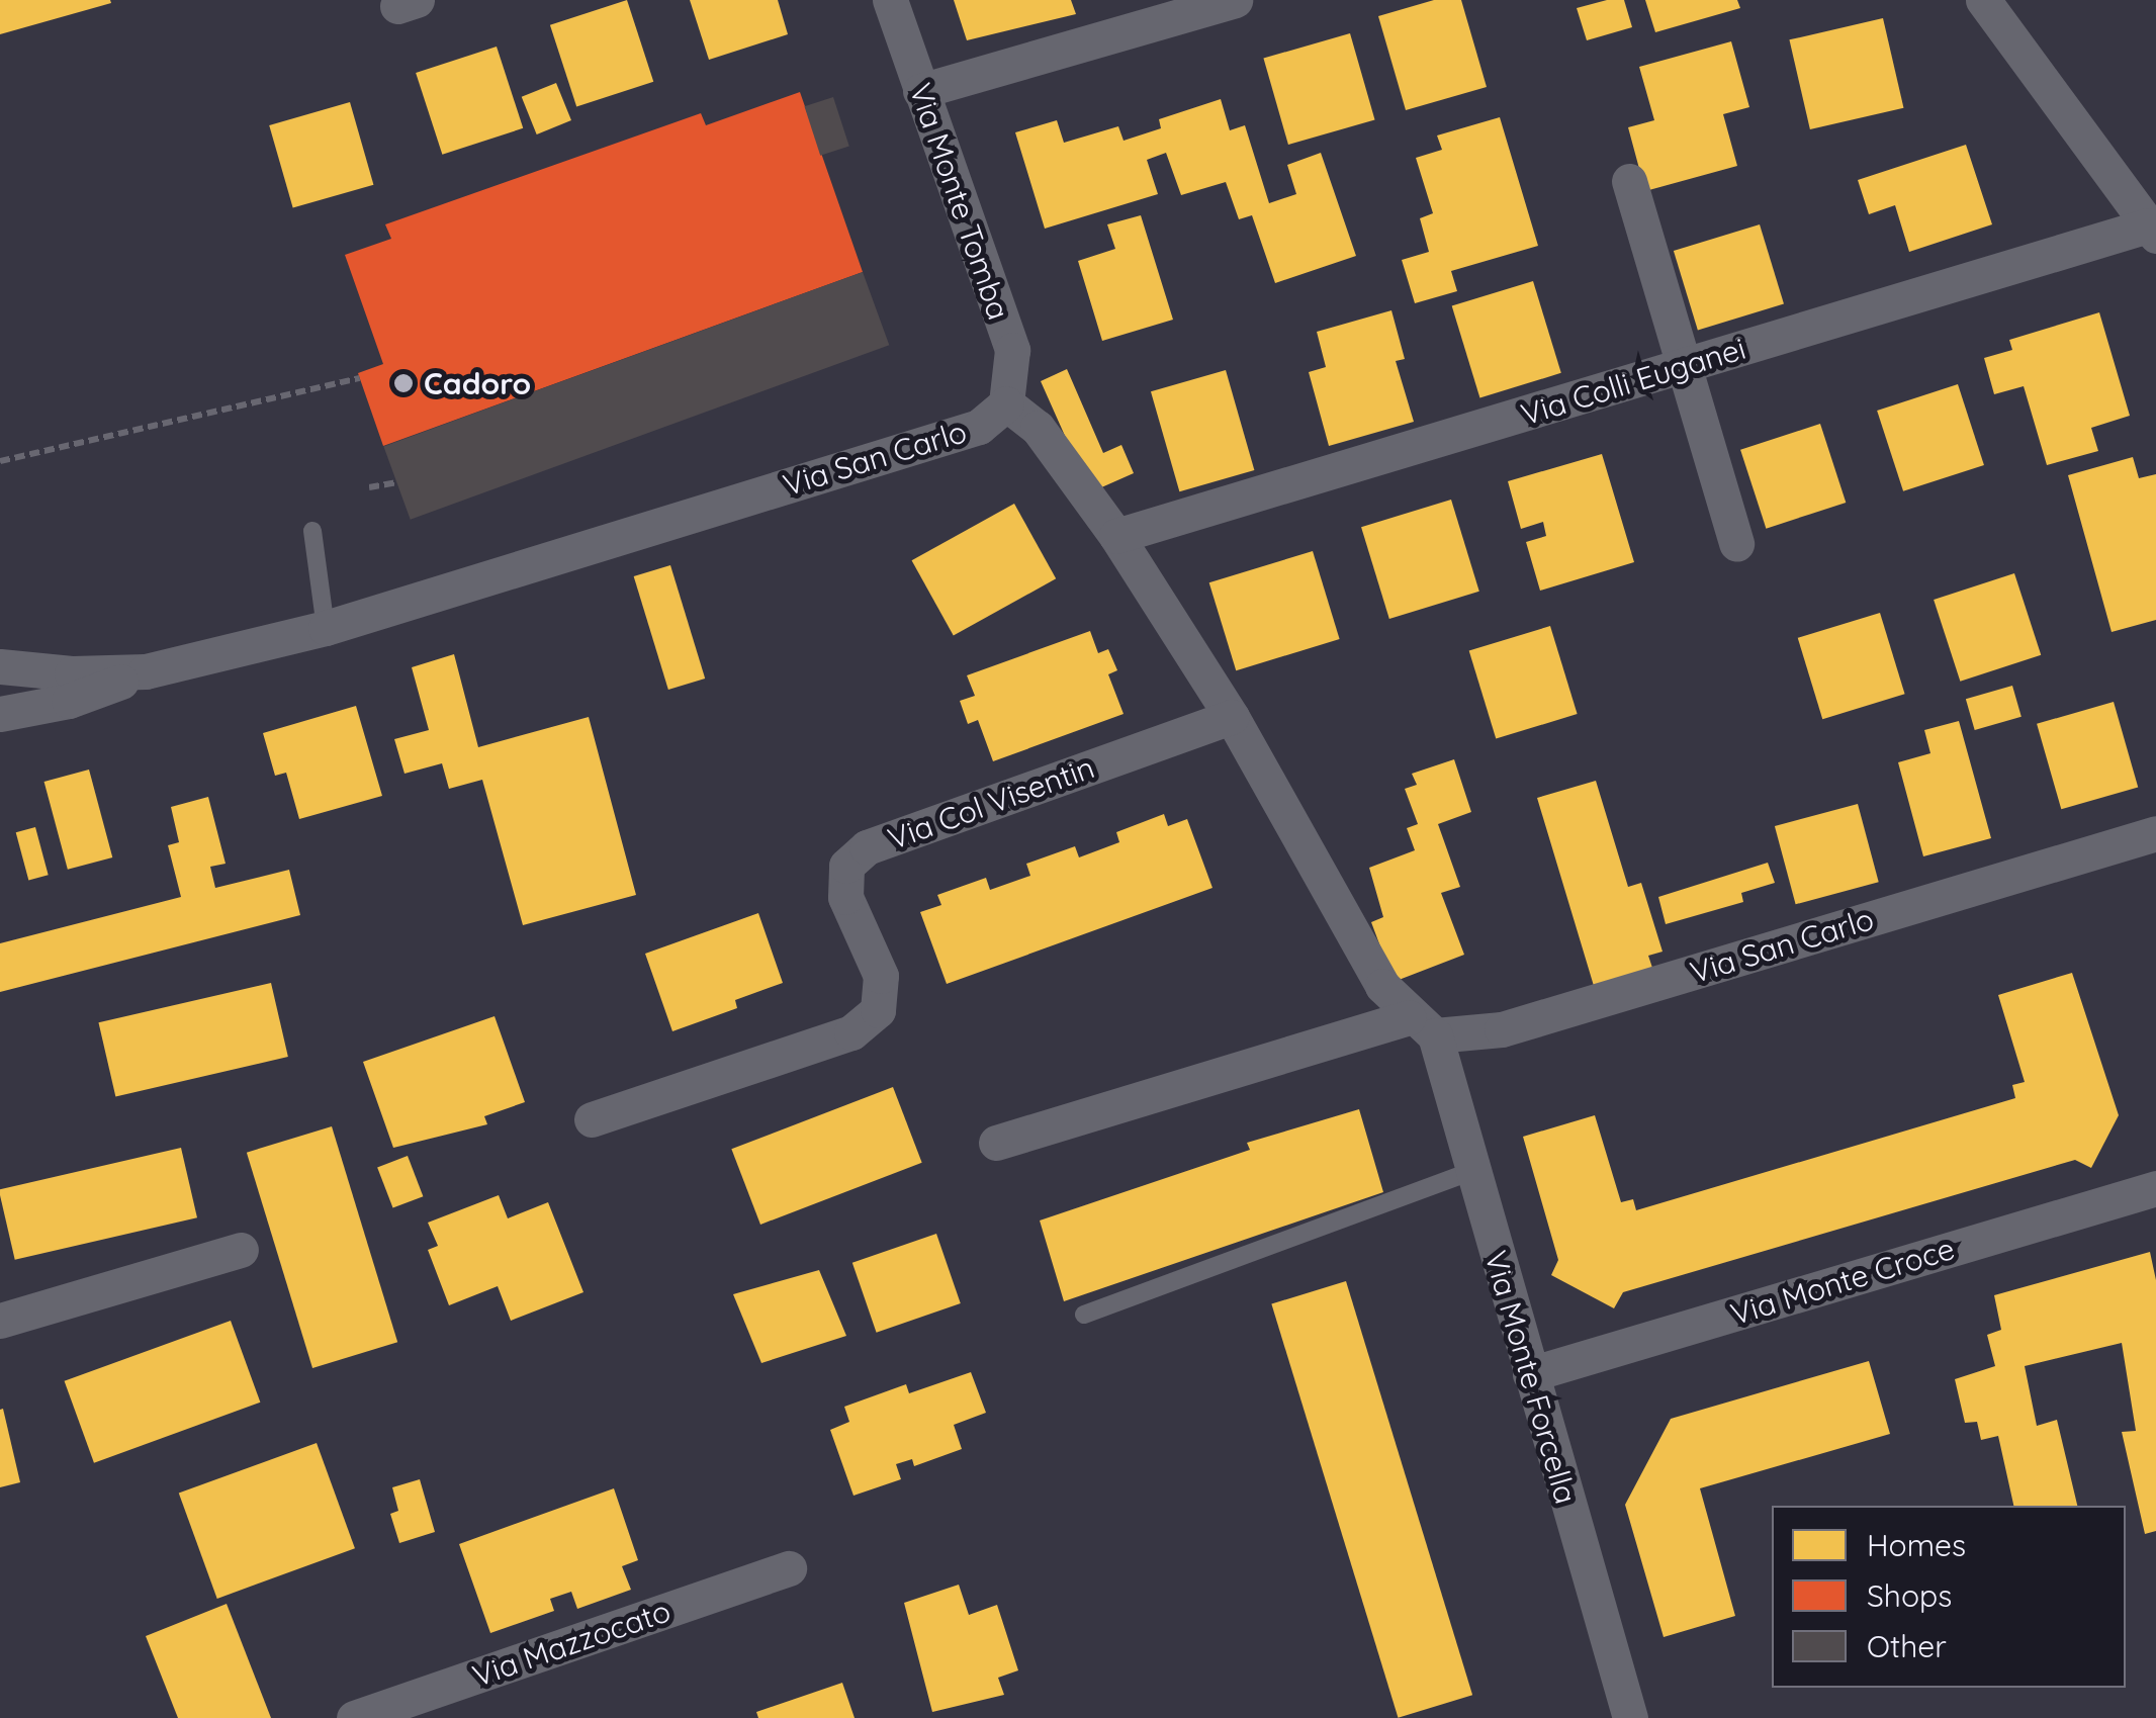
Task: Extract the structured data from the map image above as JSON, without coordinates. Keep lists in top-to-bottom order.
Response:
{
  "streets": {
    "street": [
      "Via Monte Tomba",
      "Via Colli Euganei",
      "Via San Carlo",
      "Via Col Visentin",
      "Via Monte Croce",
      "Via Monte Forcella",
      "Via Mazzocato"
    ]
  },
  "crossings": [
    ["Via Monte Tomba", "Via San Carlo"],
    ["Via San Carlo", "Via Monte Forcella"],
    ["Via Monte Croce", "Via Monte Forcella"]
  ],
  "places": ["Cadoro"],
  "legend": ["Homes", "Shops", "Other"]
}
